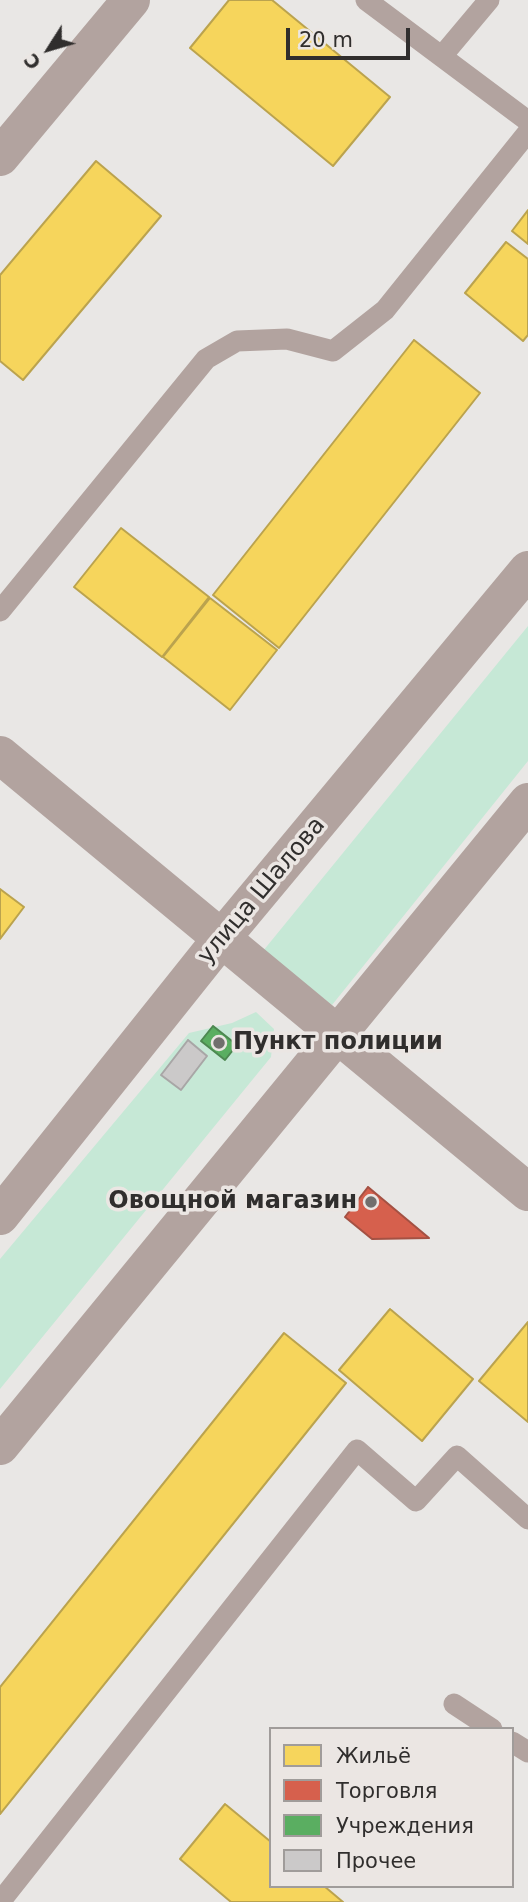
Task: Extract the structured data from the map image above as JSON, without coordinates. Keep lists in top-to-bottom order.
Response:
{
  "streets": {
    "street": ["улица Шалова"]
  },
  "places": ["Пункт полиции", "Овощной магазин"],
  "legend": [
    "Жильё",
    "Торговля",
    "Учреждения",
    "Прочее"
  ],
  "scale_bar": "20 m",
  "north": "bottom left"
}
